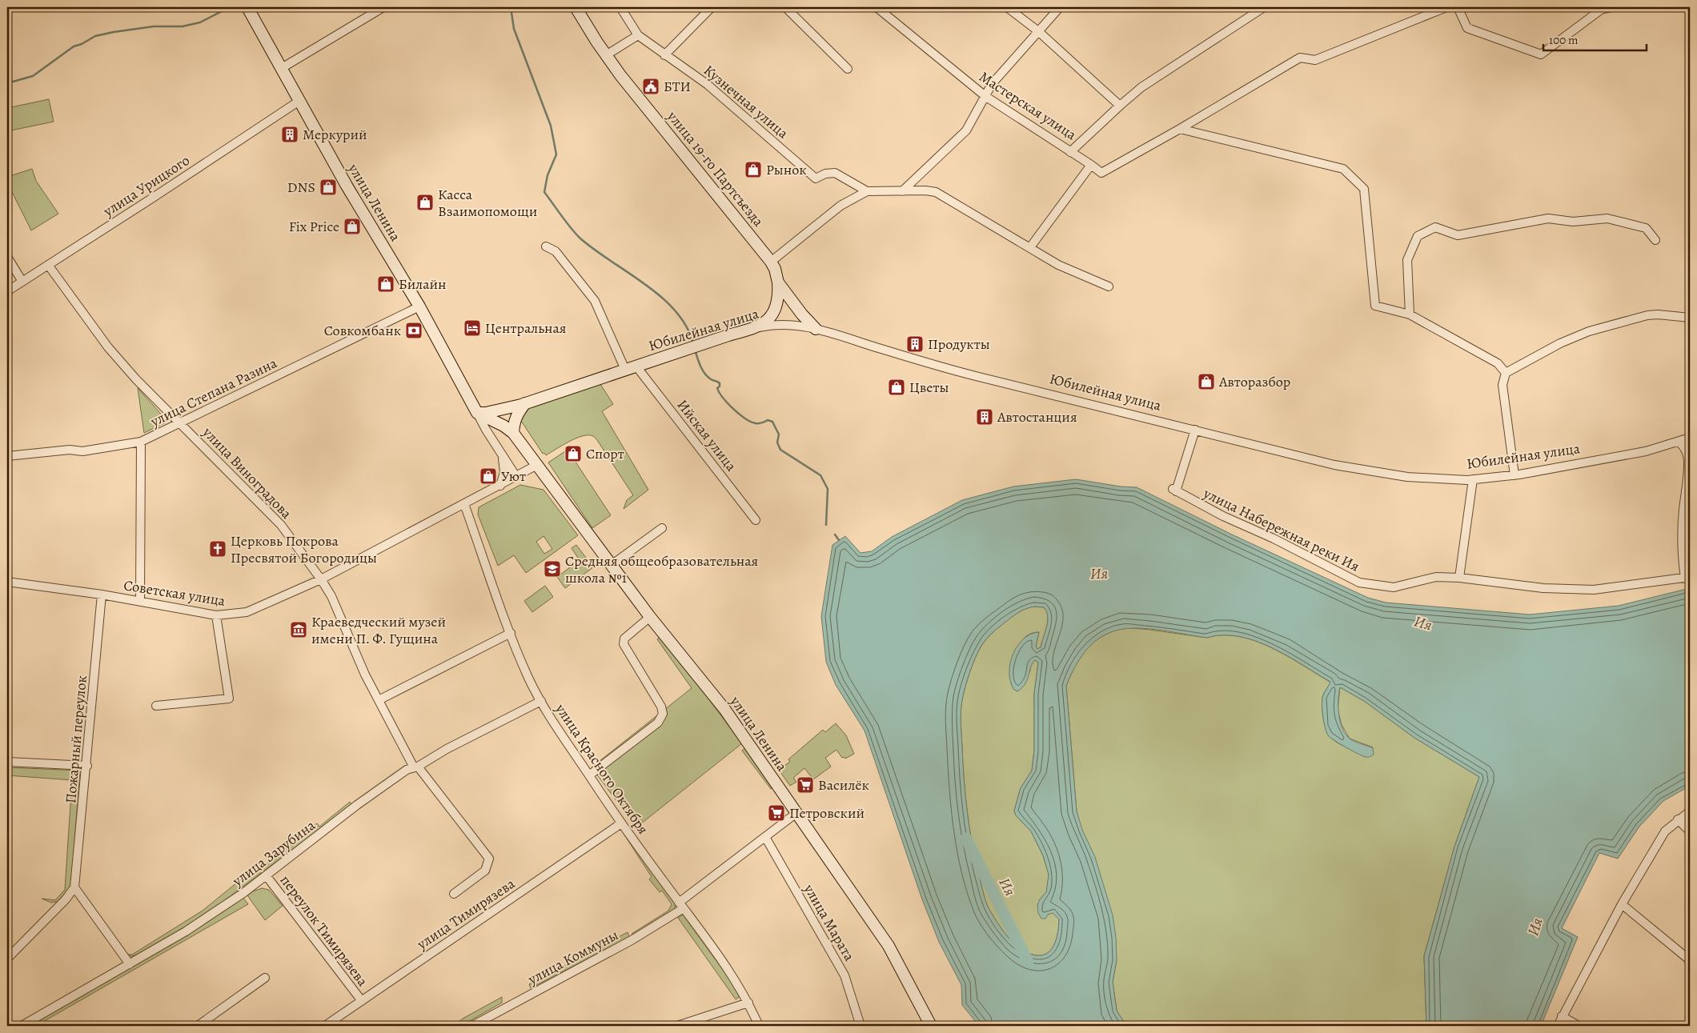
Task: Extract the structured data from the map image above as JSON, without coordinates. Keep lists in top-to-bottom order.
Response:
{
  "streets": {
    "main road": ["улица 19-го Партсъезда", "улица Ленина", "Юбилейная улица"],
    "street": [
      "Кузнечная улица",
      "Мастерская улица",
      "улица Урицкого",
      "улица Степана Разина",
      "Ийская улица",
      "улица Виноградова",
      "улица Набережная реки Ия",
      "Советская улица",
      "Пожарный переулок",
      "улица Красного Октября",
      "улица Зарубина",
      "улица Тимирязева",
      "улица Марата",
      "переулок Тимирязева",
      "улица Коммуны"
    ]
  },
  "crossings": [
    ["улица 19-го Партсъезда", "Юбилейная улица"],
    ["улица Урицкого", "улица Ленина"],
    ["улица Урицкого", "улица Виноградова"],
    ["улица Ленина", "Юбилейная улица"],
    ["улица Ленина", "улица Степана Разина"],
    ["улица Ленина", "Советская улица"],
    ["улица Ленина", "улица Коммуны"],
    ["Юбилейная улица", "Ийская улица"],
    ["Юбилейная улица", "улица Набережная реки Ия"],
    ["улица Степана Разина", "улица Виноградова"],
    ["улица Виноградова", "Советская улица"],
    ["улица Виноградова", "улица Зарубина"],
    ["Советская улица", "Пожарный переулок"],
    ["Советская улица", "улица Красного Октября"],
    ["улица Красного Октября", "улица Зарубина"],
    ["улица Красного Октября", "улица Тимирязева"],
    ["улица Красного Октября", "улица Коммуны"],
    ["улица Зарубина", "переулок Тимирязева"],
    ["улица Тимирязева", "переулок Тимирязева"],
    ["улица Марата", "улица Коммуны"]
  ],
  "water": ["Ия"],
  "places": {
    "public building": ["БТИ"],
    "building": ["Меркурий", "Продукты", "Автостанция"],
    "shop": [
      "Рынок",
      "DNS",
      "Касса Взаимопомощи",
      "Fix Price",
      "Билайн",
      "Авторазбор",
      "Цветы",
      "Спорт",
      "Уют"
    ],
    "hotel": ["Центральная"],
    "bank": ["Совкомбанк"],
    "church": ["Церковь Покрова Пресвятой Богородицы"],
    "school or university": ["Средняя общеобразовательная школа №1"],
    "museum": ["Краеведческий музей имени П. Ф. Гущина"],
    "supermarket": ["Василёк", "Петровский"]
  },
  "scale_bar": "100 m"
}
